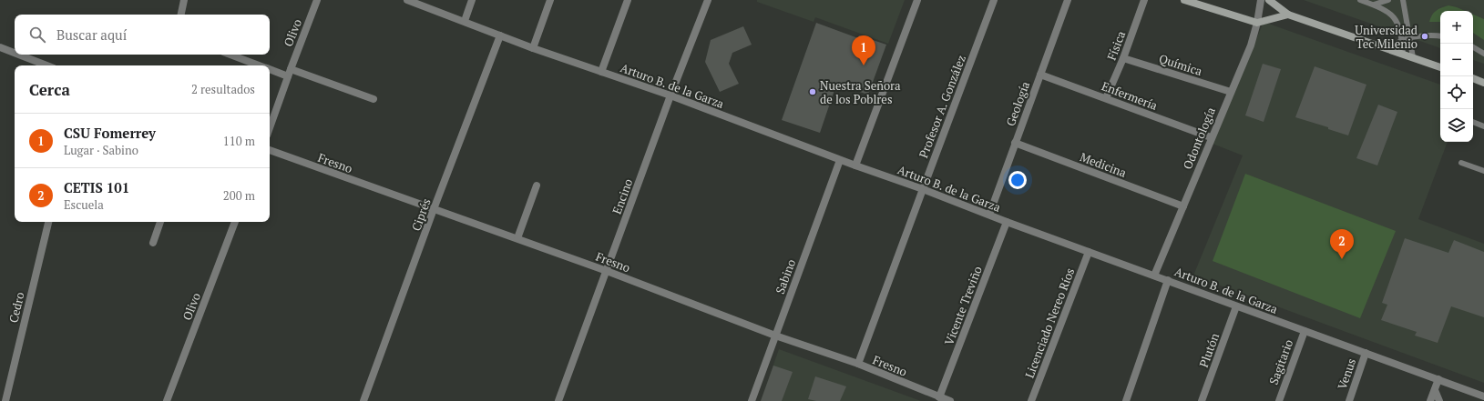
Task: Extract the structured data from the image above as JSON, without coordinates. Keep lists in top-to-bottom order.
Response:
{
  "streets": {
    "street": [
      "Olivo",
      "Física",
      "Química",
      "Arturo B. de la Garza",
      "Enfermería",
      "Geología",
      "Profesor A. González",
      "Odontología",
      "Fresno",
      "Medicina",
      "Encino",
      "Ciprés",
      "Sabino",
      "Vicente Treviño",
      "Cedro",
      "Licenciado Nereo Ríos",
      "Plutón",
      "Sagitario",
      "Venus"
    ]
  },
  "crossings": [
    ["Física", "Química"],
    ["Física", "Enfermería"],
    ["Química", "Odontología"],
    ["Arturo B. de la Garza", "Geología"],
    ["Arturo B. de la Garza", "Profesor A. González"],
    ["Arturo B. de la Garza", "Odontología"],
    ["Arturo B. de la Garza", "Encino"],
    ["Arturo B. de la Garza", "Ciprés"],
    ["Arturo B. de la Garza", "Sabino"],
    ["Arturo B. de la Garza", "Vicente Treviño"],
    ["Arturo B. de la Garza", "Licenciado Nereo Ríos"],
    ["Arturo B. de la Garza", "Plutón"],
    ["Arturo B. de la Garza", "Sagitario"],
    ["Arturo B. de la Garza", "Venus"],
    ["Enfermería", "Geología"],
    ["Enfermería", "Odontología"],
    ["Geología", "Medicina"],
    ["Profesor A. González", "Fresno"],
    ["Odontología", "Medicina"],
    ["Fresno", "Encino"],
    ["Fresno", "Ciprés"],
    ["Fresno", "Sabino"],
    ["Fresno", "Vicente Treviño"]
  ],
  "places": ["Universidad Tec Milenio", "Nuestra Señora de los Poblres"],
  "page": {
    "map_buttons": ["+", "−"],
    "search": "Buscar aquí",
    "pins": ["1", "2"],
    "heading": ["Cerca", "2 resultados"],
    "list": [
      {
        "mark": "1",
        "name": "CSU Fomerrey",
        "note": "Lugar · Sabino",
        "value": "110 m"
      },
      {
        "mark": "2",
        "name": "CETIS 101",
        "note": "Escuela",
        "value": "200 m"
      }
    ]
  }
}
